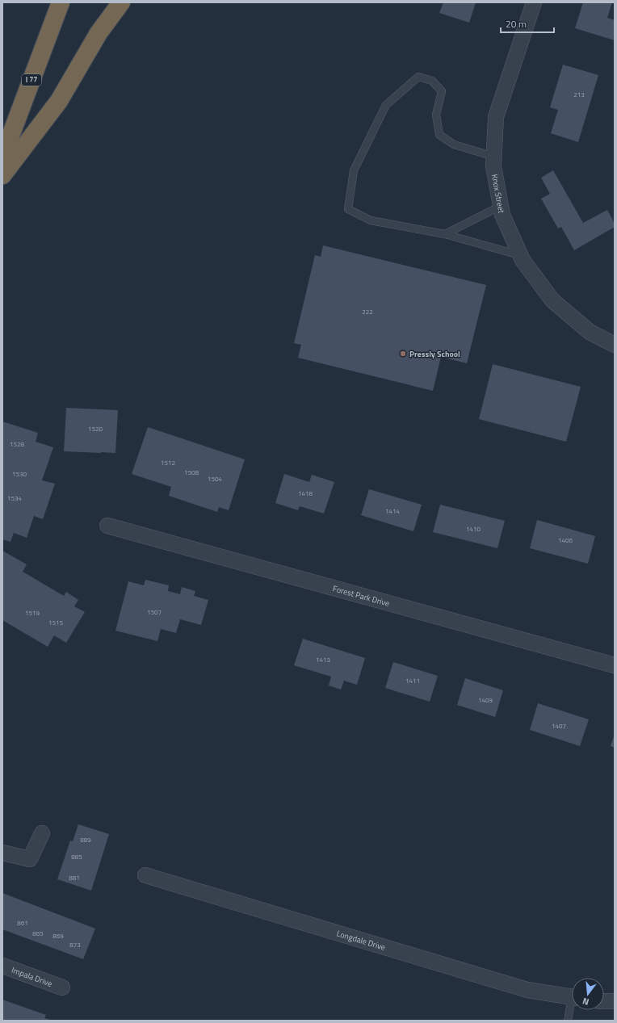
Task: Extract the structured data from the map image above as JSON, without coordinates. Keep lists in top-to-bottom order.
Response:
{
  "streets": {
    "highway": ["I 77"],
    "street": [
      "Knox Street",
      "Forest Park Drive",
      "Longdale Drive",
      "Impala Drive"
    ]
  },
  "places": ["Pressly School"],
  "house_numbers": [
    "213",
    "222",
    "1520",
    "1528",
    "1512",
    "1508",
    "1530",
    "1504",
    "1418",
    "1534",
    "1414",
    "1410",
    "1406",
    "1507",
    "1519",
    "1515",
    "1413",
    "1411",
    "1409",
    "1407",
    "889",
    "885",
    "881",
    "861",
    "865",
    "869",
    "873"
  ],
  "scale_bar": "20 m",
  "north": "bottom"
}
